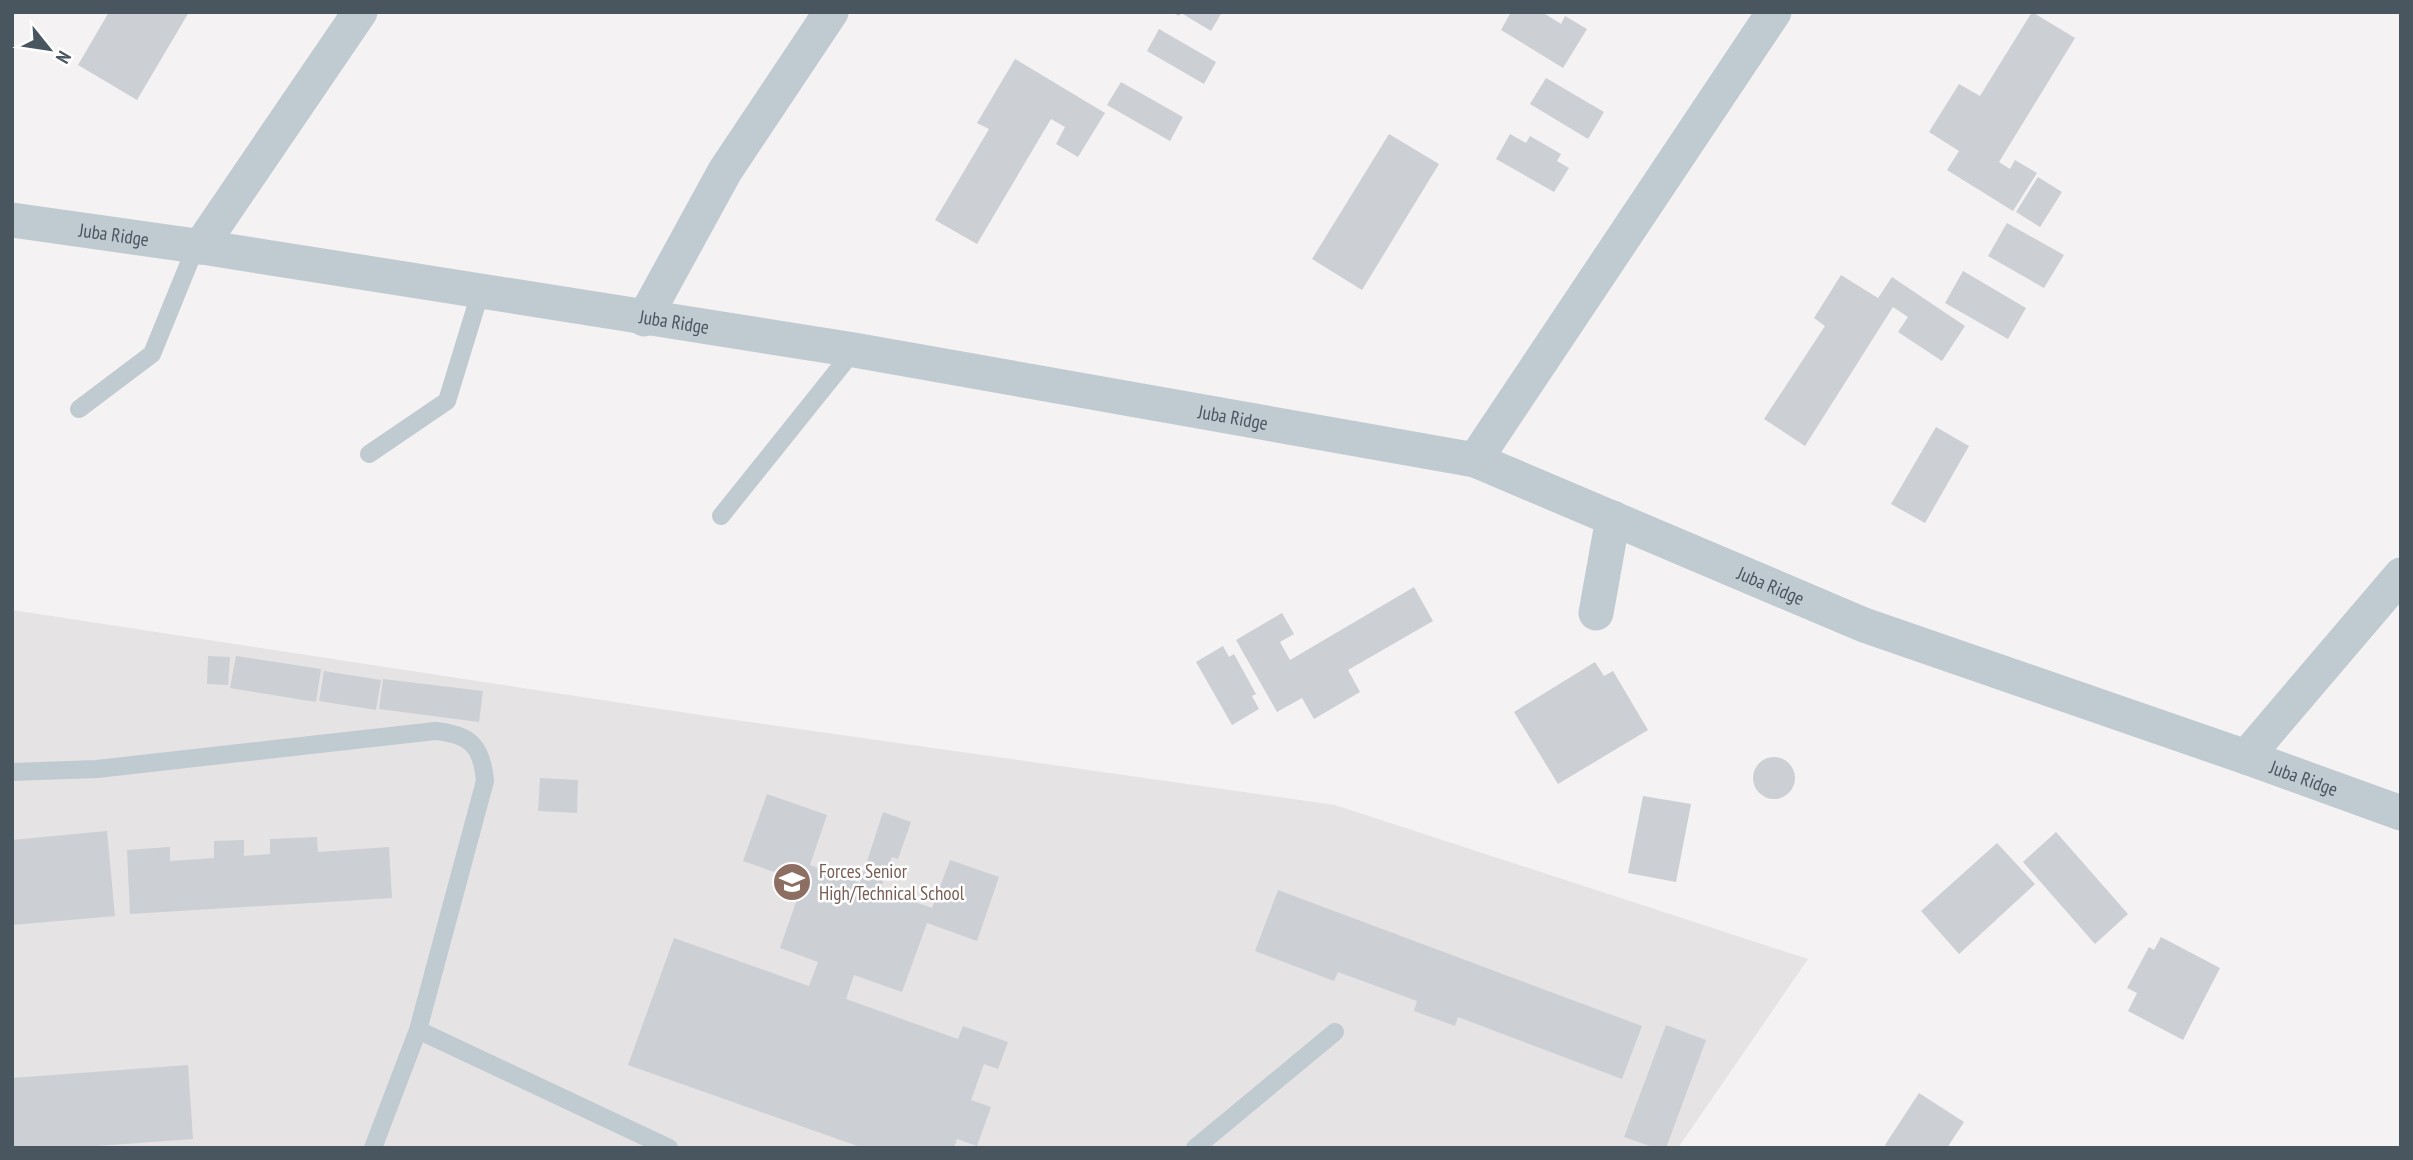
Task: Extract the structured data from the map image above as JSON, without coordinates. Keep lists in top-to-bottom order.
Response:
{
  "streets": {
    "street": ["Juba Ridge"]
  },
  "places": {
    "school or university": ["Forces Senior High/Technical School"]
  },
  "north": "bottom right"
}
